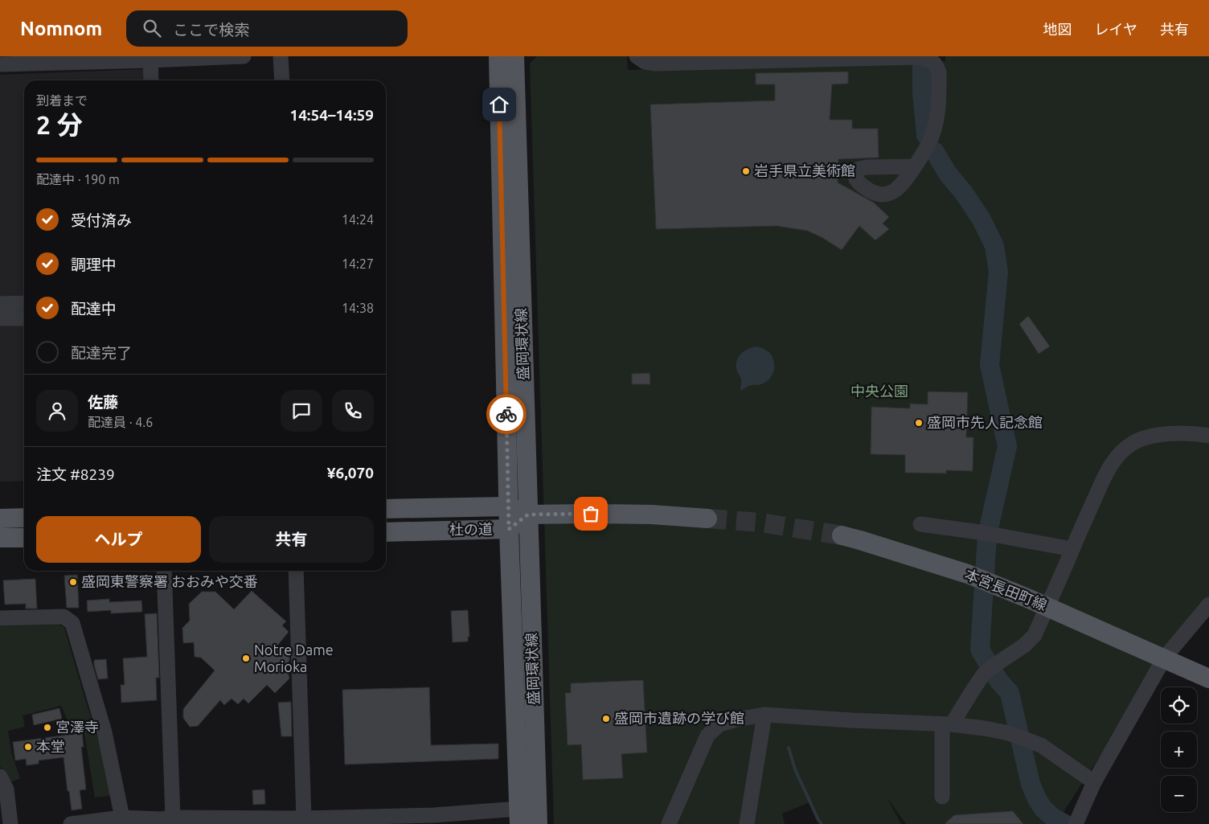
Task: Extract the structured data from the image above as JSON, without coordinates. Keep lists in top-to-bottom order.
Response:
{
  "streets": {
    "main road": ["盛岡環状線", "杜の道", "本宮長田町線"]
  },
  "crossings": [
    ["盛岡環状線", "杜の道"]
  ],
  "parks": ["中央公園"],
  "places": [
    "岩手県立美術館",
    "盛岡市先人記念館",
    "盛岡東警察署 おおみや交番",
    "Notre Dame Morioka",
    "盛岡市遺跡の学び館",
    "宮澤寺",
    "本堂"
  ],
  "page": {
    "header": "Nomnom",
    "search": "ここで検索",
    "nav": ["地図", "レイヤ", "共有"],
    "heading": ["2 分", "到着まで", "14:54–14:59"],
    "panel": [
      "佐藤",
      "配達員 · 4.6",
      "注文 #8239",
      "¥6,070"
    ],
    "bar": "配達中 · 190 m",
    "list": [
      ["受付済み", "14:24"],
      ["調理中", "14:27"],
      ["配達中", "14:38"],
      "配達完了"
    ],
    "buttons": ["ヘルプ", "共有"],
    "map_buttons": ["+", "−"]
  }
}
